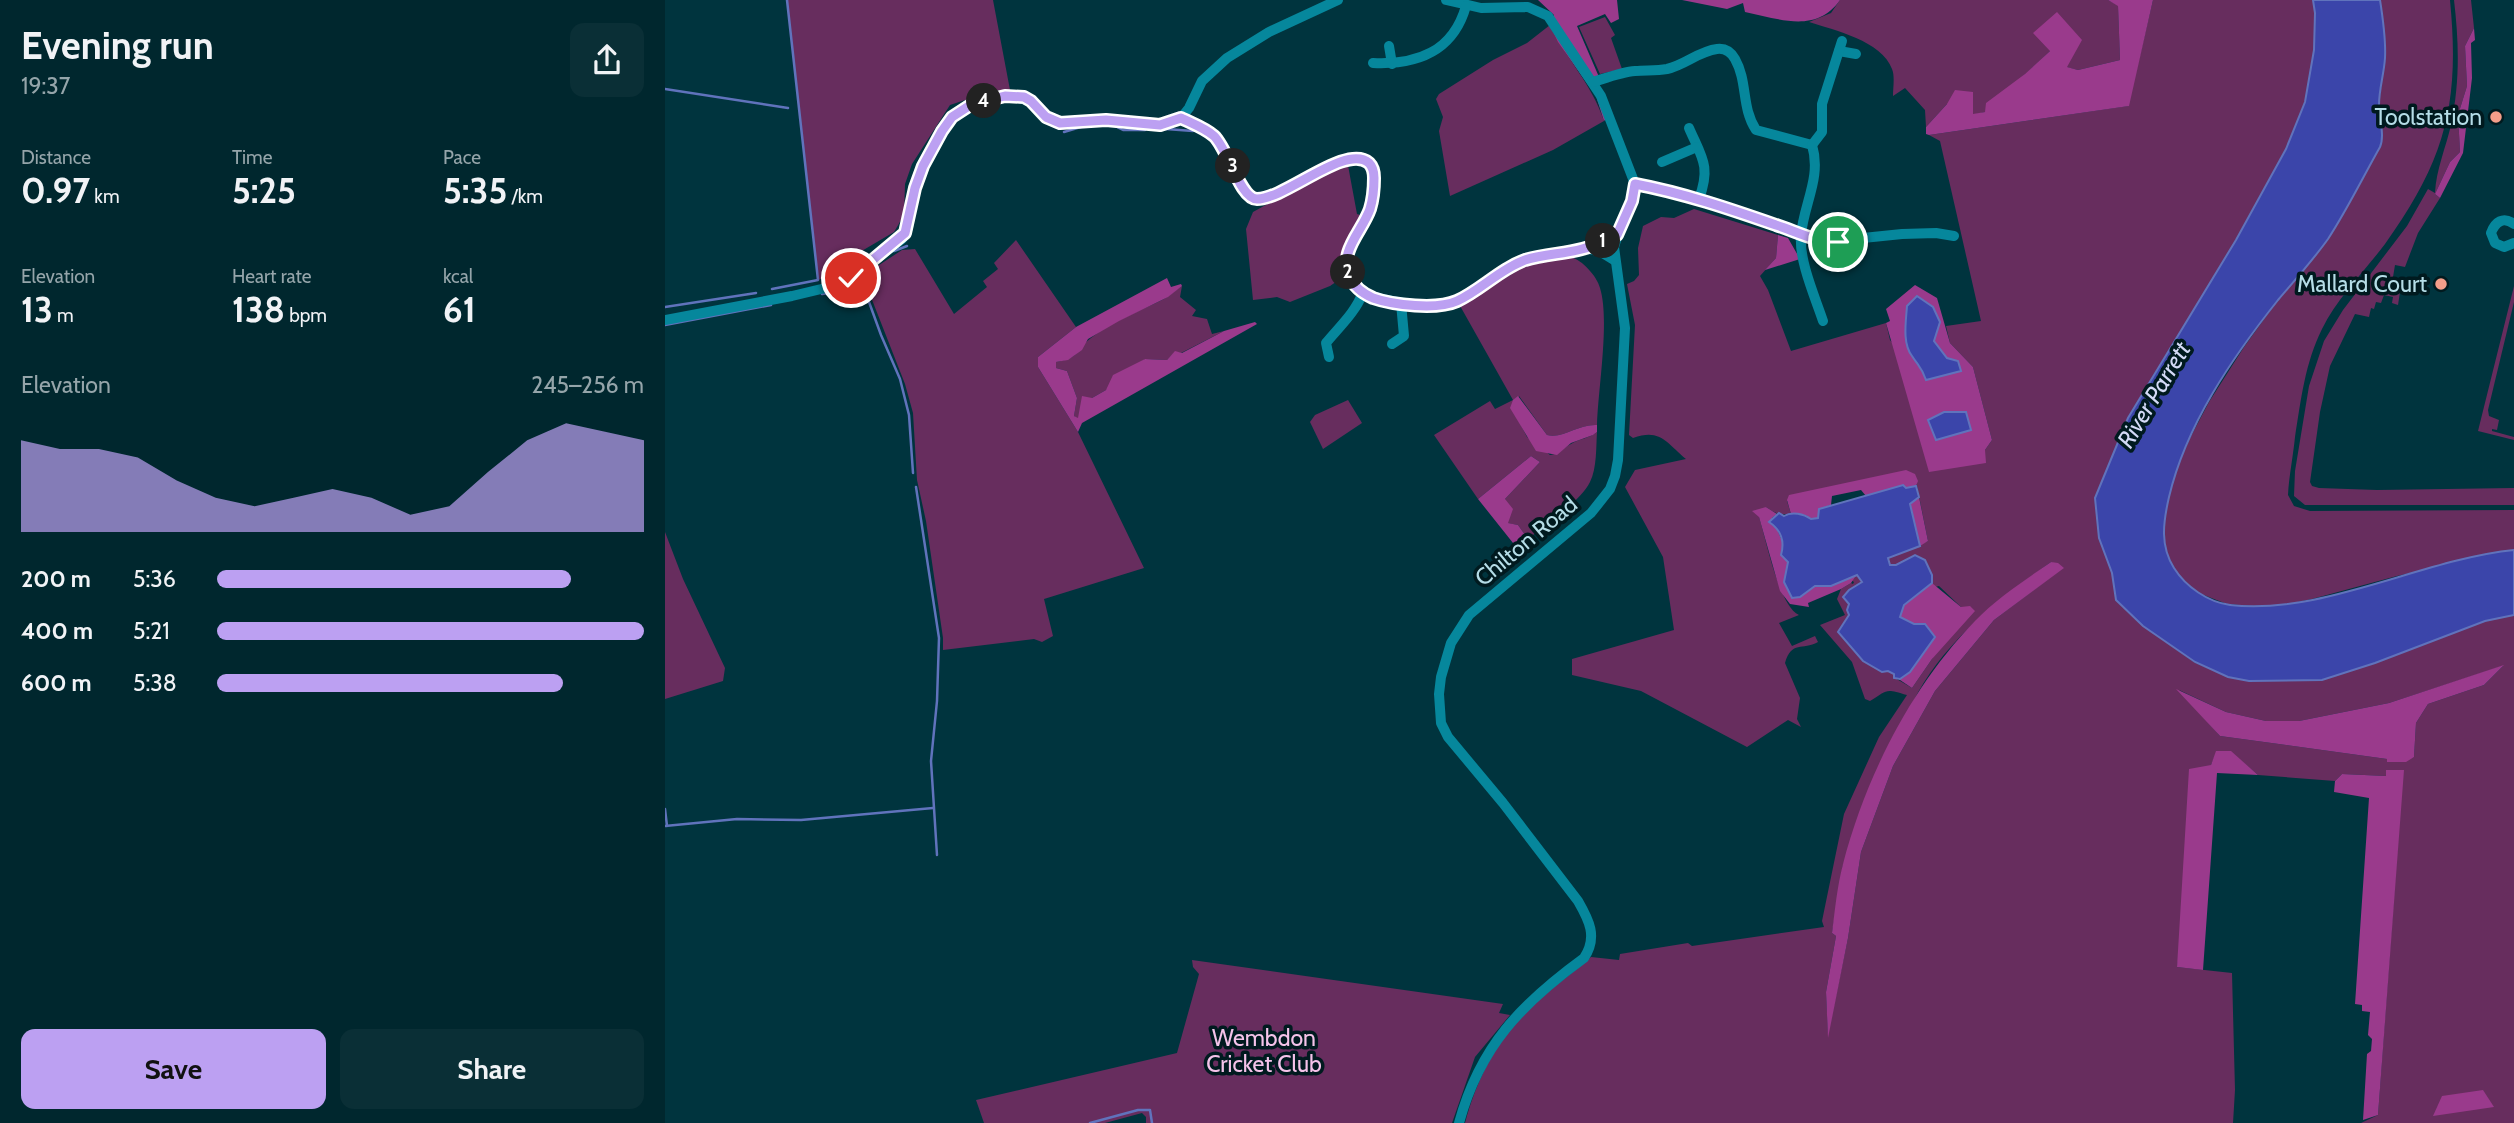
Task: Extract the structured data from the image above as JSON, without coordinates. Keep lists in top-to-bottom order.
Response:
{
  "streets": {
    "street": ["Chilton Road"]
  },
  "water": ["River Parrett"],
  "parks": ["Wembdon Cricket Club"],
  "places": ["Toolstation", "Mallard Court"],
  "page": {
    "heading": ["Evening run", "19:37"],
    "pins": [
      "4",
      "3",
      "1",
      "2"
    ],
    "stats": [
      ["Distance", "0.97 km"],
      ["Time", "5:25"],
      ["Pace", "5:35 /km"],
      ["Elevation", "13 m"],
      ["Heart rate", "138 bpm"],
      ["kcal", "61"]
    ],
    "chart": ["Elevation", "245–256 m"],
    "list": [
      {
        "name": "200 m",
        "note": "5:36"
      },
      {
        "name": "400 m",
        "note": "5:21"
      },
      {
        "name": "600 m",
        "note": "5:38"
      }
    ],
    "buttons": ["Save", "Share"]
  }
}
